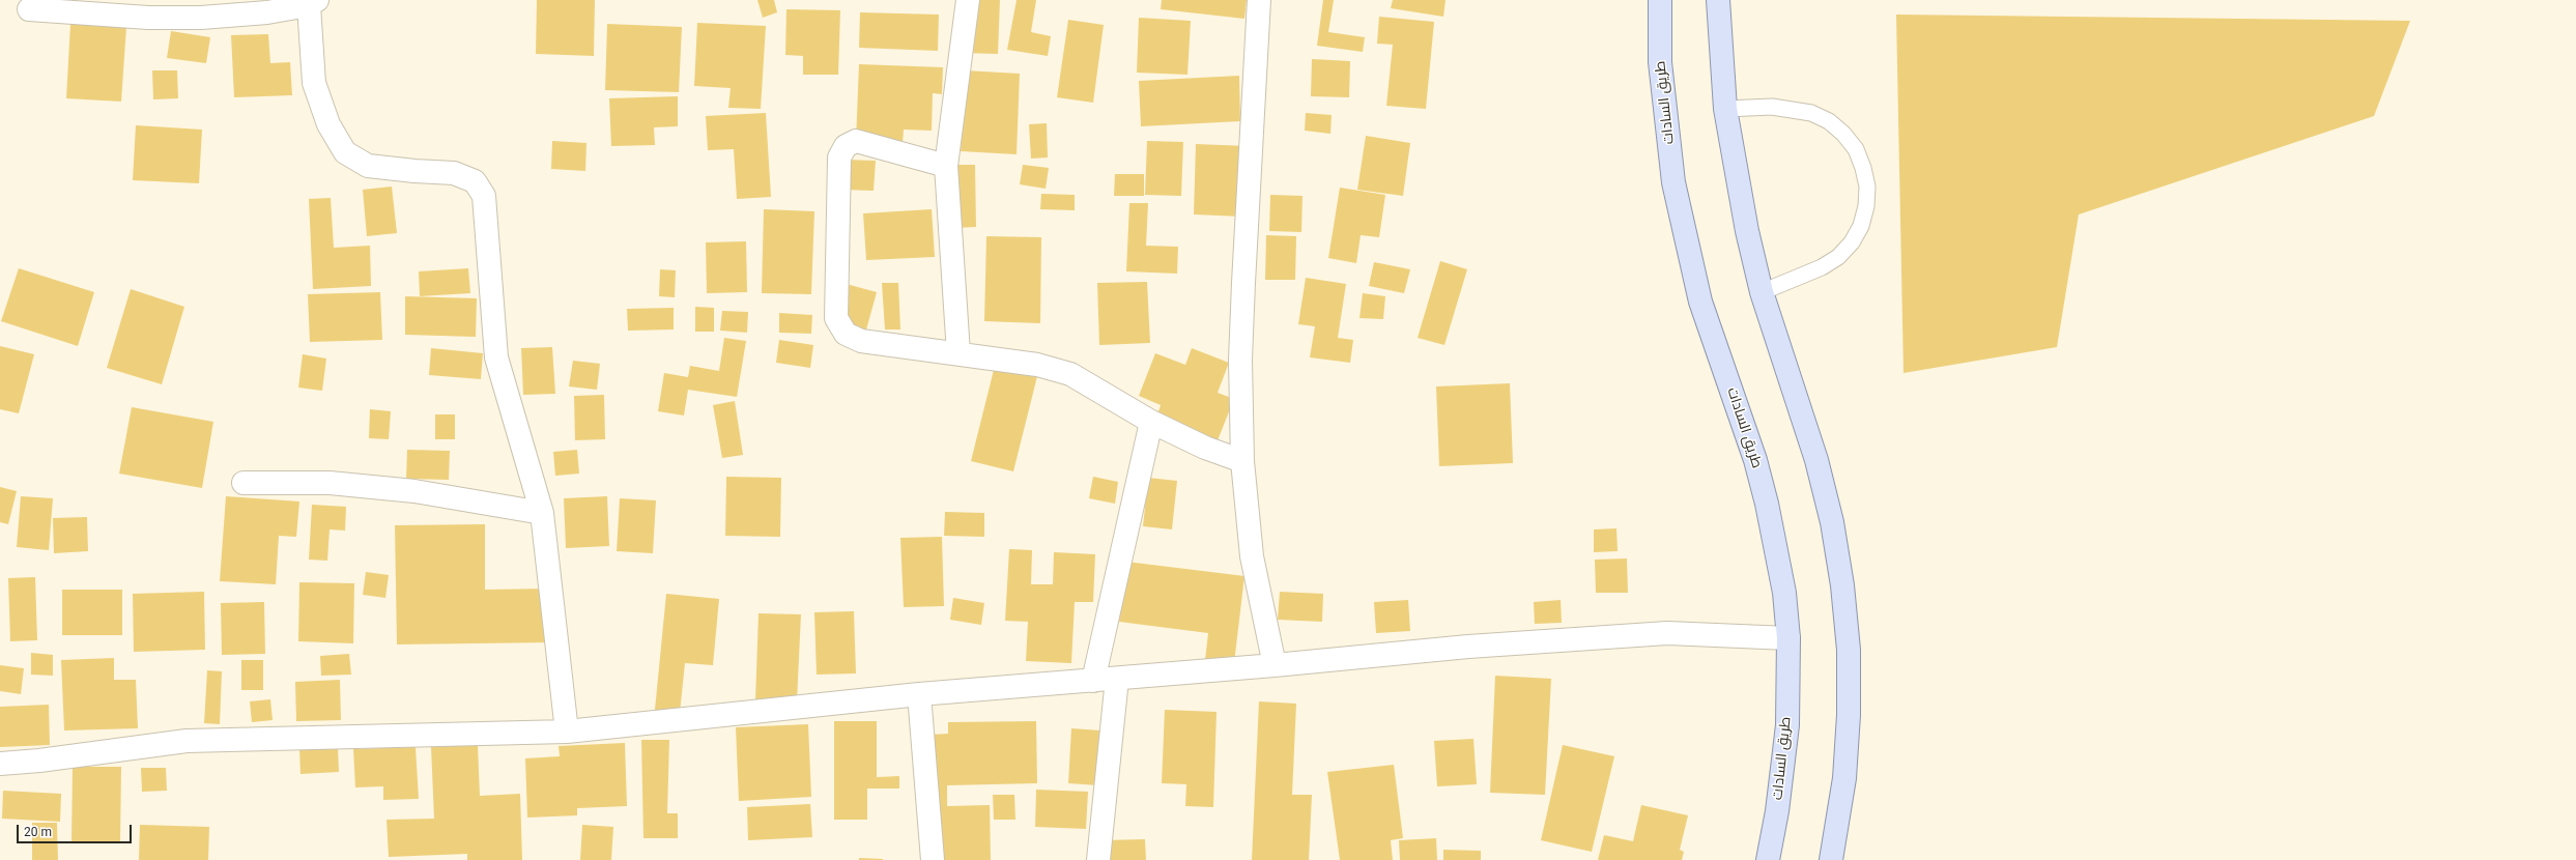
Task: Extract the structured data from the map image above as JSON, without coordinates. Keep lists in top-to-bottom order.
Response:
{
  "streets": {
    "main road": ["طريق السادات"]
  },
  "scale_bar": "20 m"
}
